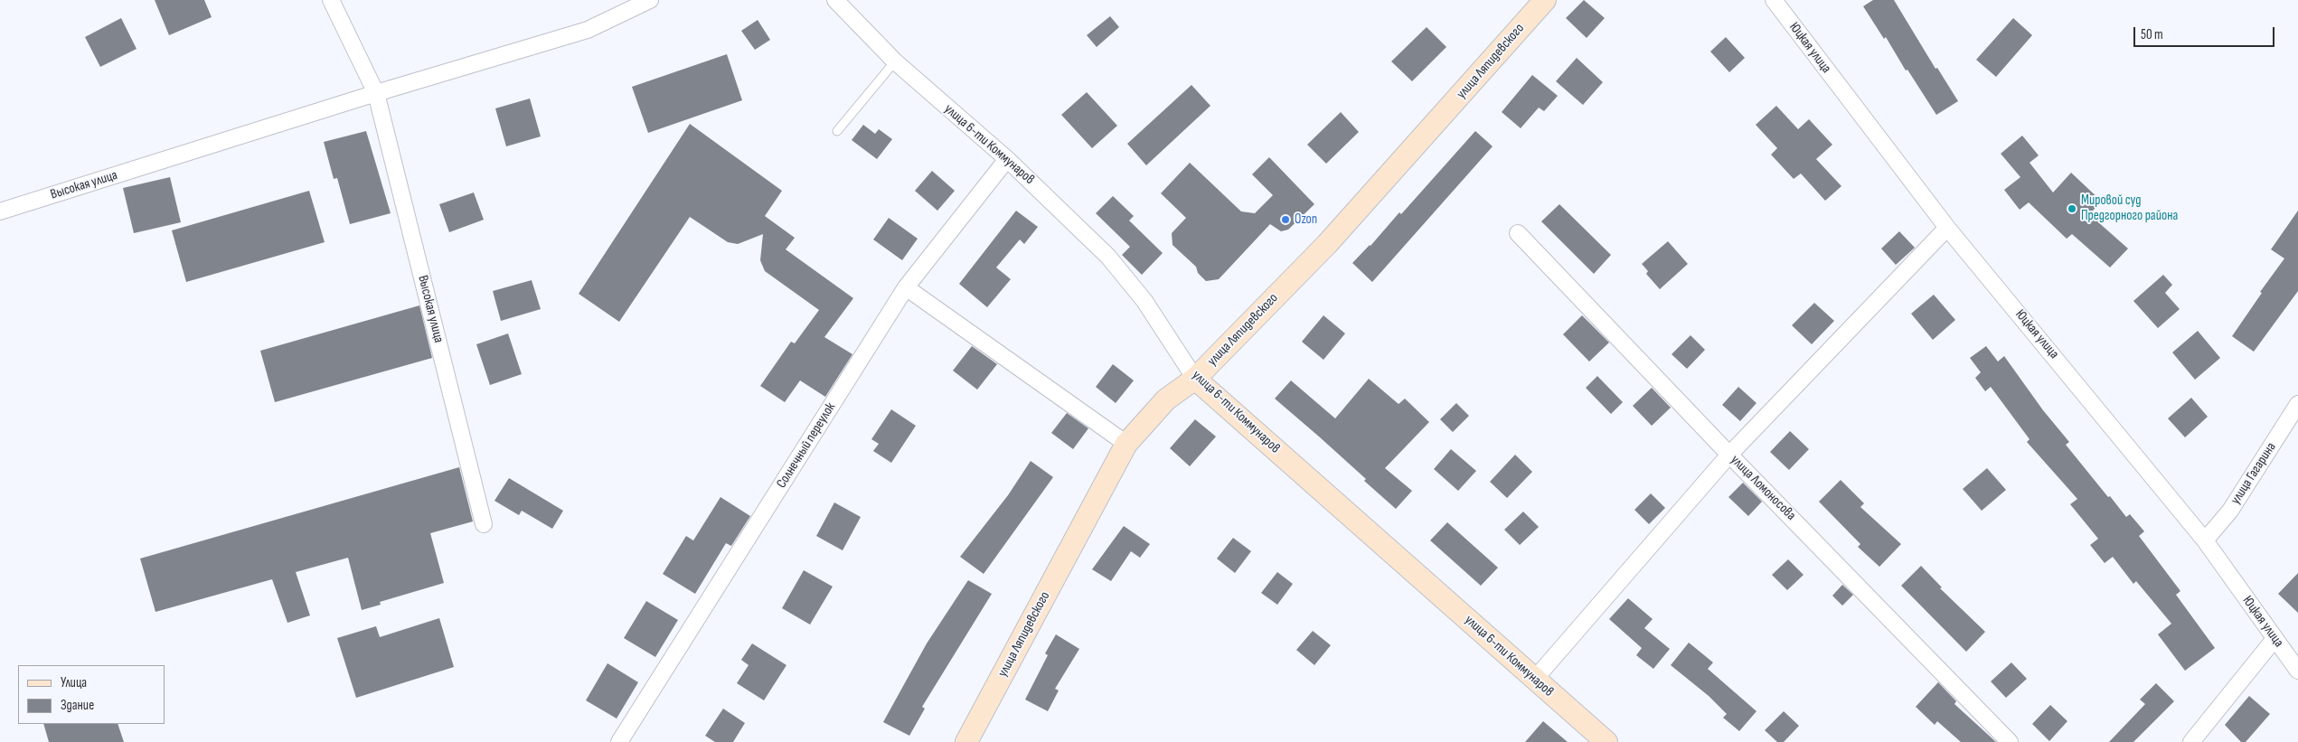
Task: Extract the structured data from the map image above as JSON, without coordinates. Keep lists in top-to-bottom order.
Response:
{
  "streets": {
    "main road": ["улица Ляпидевского", "улица 6-ти Коммунаров"],
    "street": [
      "Юцкая улица",
      "Высокая улица",
      "Солнечный переулок",
      "улица Гагарина",
      "улица Ломоносова"
    ]
  },
  "crossings": [
    ["Юцкая улица", "улица Гагарина"],
    ["улица Ляпидевского", "улица 6-ти Коммунаров"],
    ["улица 6-ти Коммунаров", "Солнечный переулок"]
  ],
  "places": ["Мировой суд Предгорного района", "Ozon"],
  "legend": ["Улица", "Здание"],
  "scale_bar": "50 m"
}
